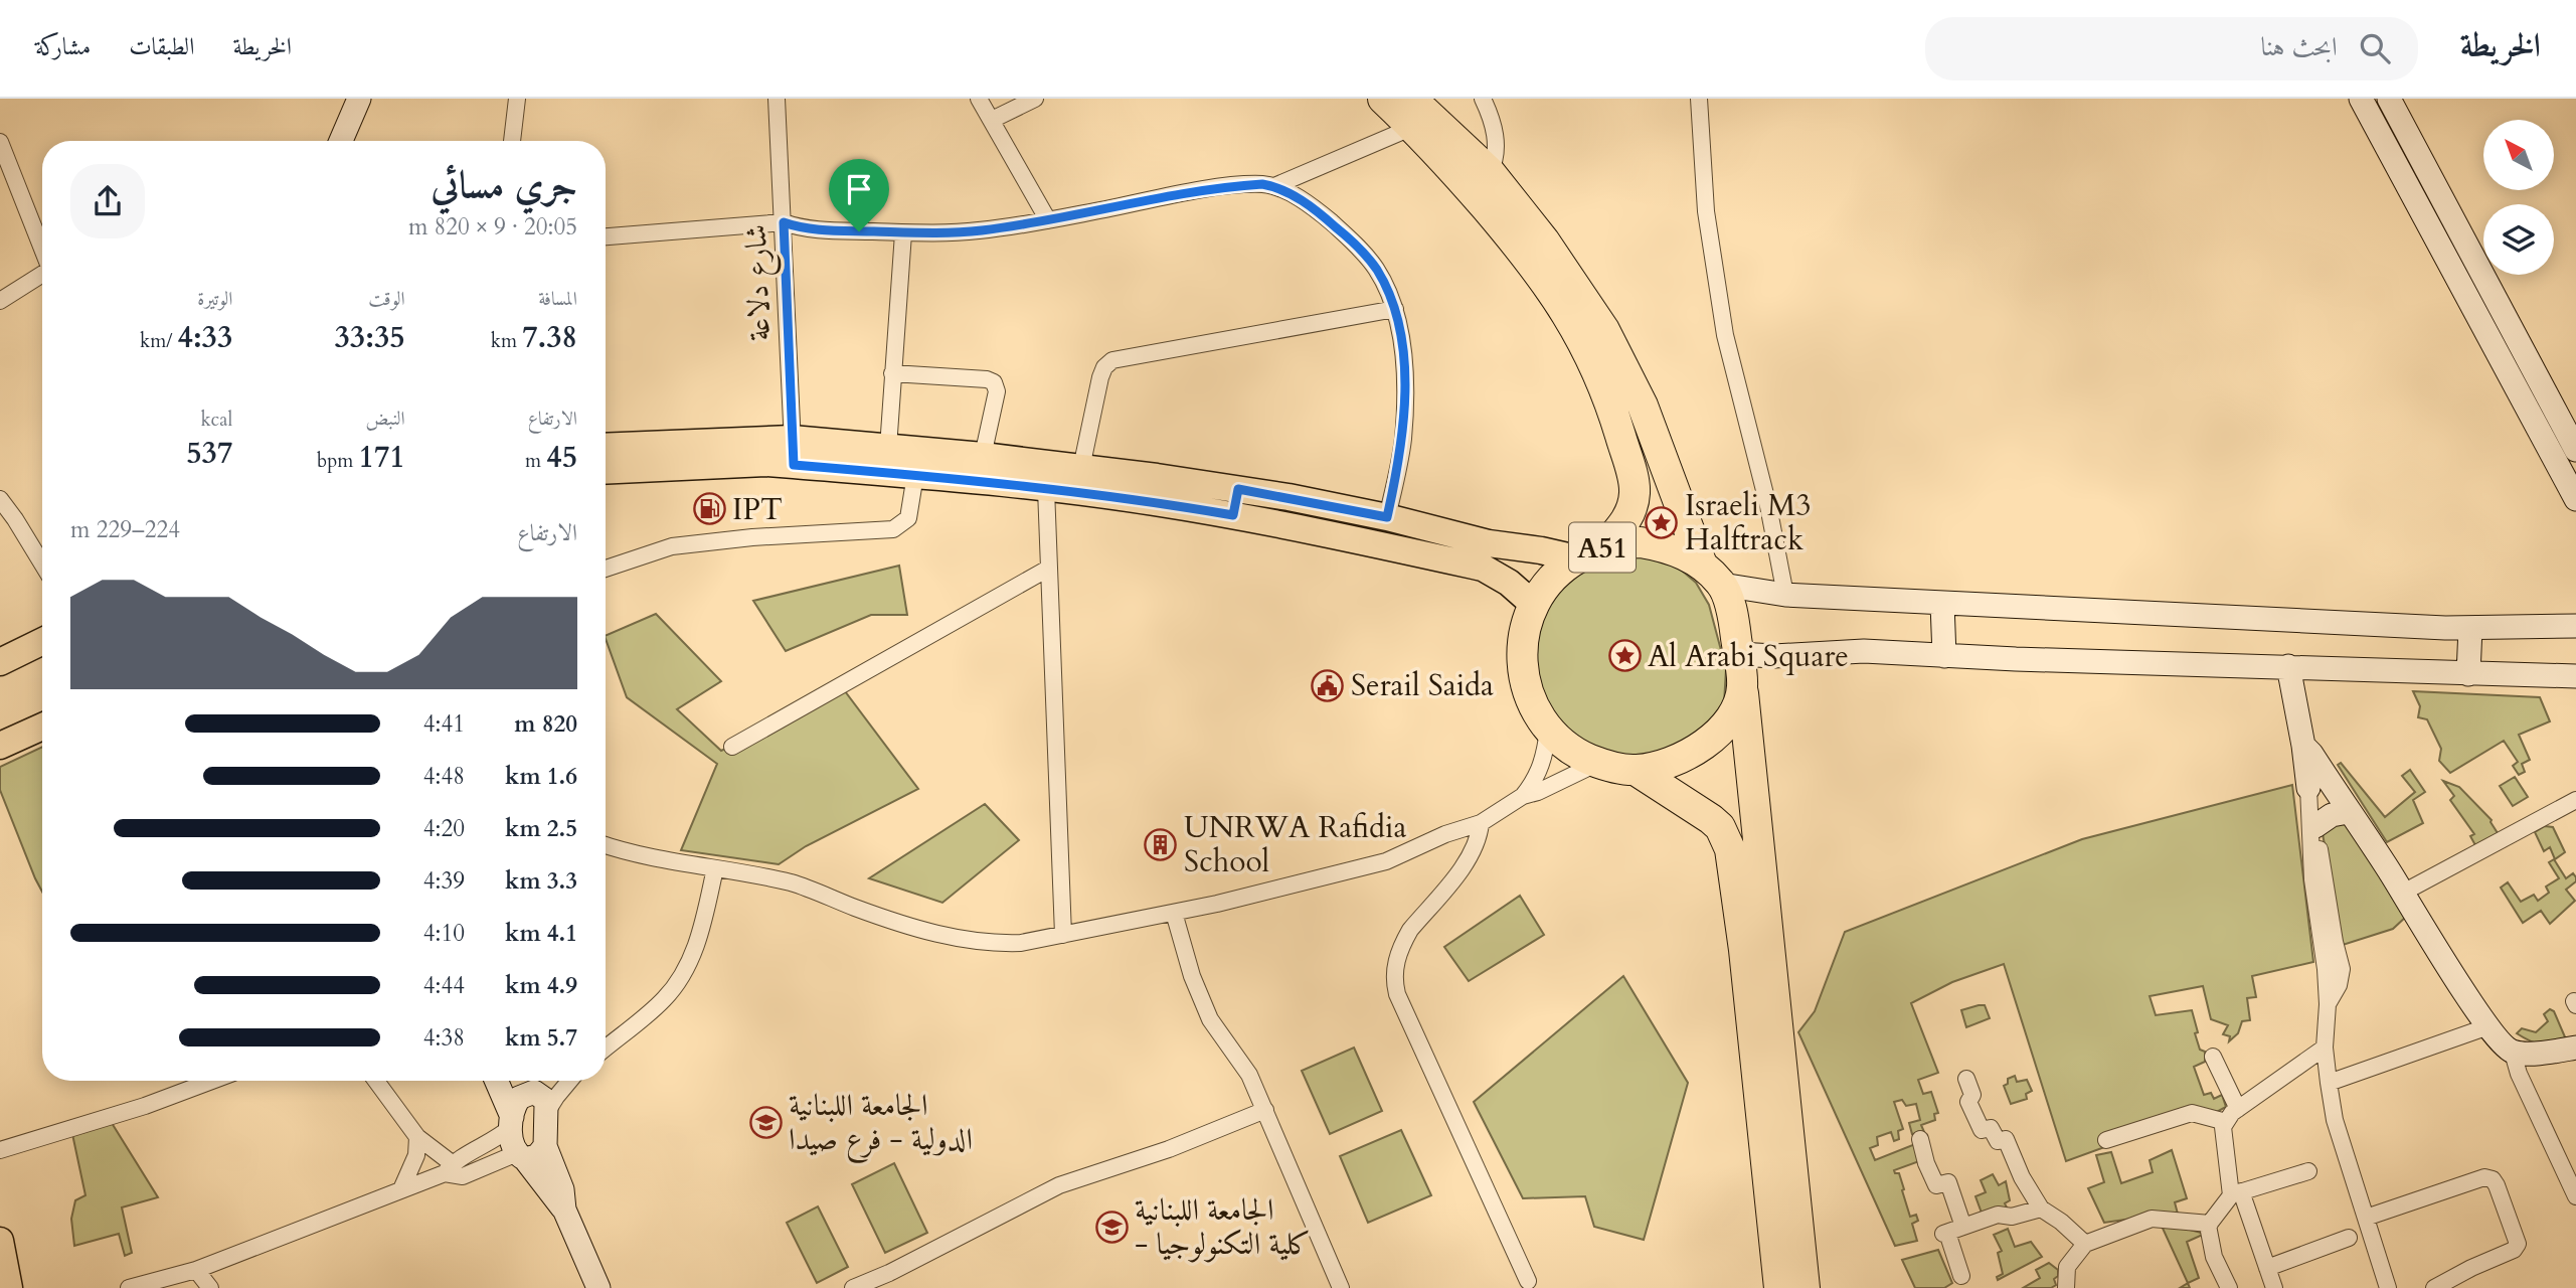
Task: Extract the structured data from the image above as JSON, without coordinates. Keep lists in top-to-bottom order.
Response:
{
  "streets": {
    "highway": ["A51"],
    "street": ["شارع دلاعة"]
  },
  "places": {
    "fuel station": ["IPT"],
    "place": ["Israeli M3 Halftrack", "Al Arabi Square"],
    "public building": ["Serail Saida"],
    "building": ["UNRWA Rafidia School"],
    "school or university": ["الجامعة اللبنانية الدولية - فرع صيدا", "الجامعة اللبنانية - كلية التكنولوجيا"]
  },
  "north": "top left",
  "page": {
    "header": "الخريطة",
    "search": "ابحث هنا",
    "nav": ["الخريطة", "الطبقات", "مشاركة"],
    "heading": ["جري مسائي", "20:05 · 9 × 820 m"],
    "stats": [
      ["المسافة", "7.38 km"],
      ["الوقت", "33:35"],
      ["الوتيرة", "4:33 /km"],
      ["الارتفاع", "45 m"],
      ["النبض", "171 bpm"],
      ["kcal", "537"]
    ],
    "chart": ["الارتفاع", "224–229 m"],
    "list": [
      {
        "name": "820 m",
        "note": "4:41"
      },
      {
        "name": "1.6 km",
        "note": "4:48"
      },
      {
        "name": "2.5 km",
        "note": "4:20"
      },
      {
        "name": "3.3 km",
        "note": "4:39"
      },
      {
        "name": "4.1 km",
        "note": "4:10"
      },
      {
        "name": "4.9 km",
        "note": "4:44"
      },
      {
        "name": "5.7 km",
        "note": "4:38"
      }
    ]
  }
}
